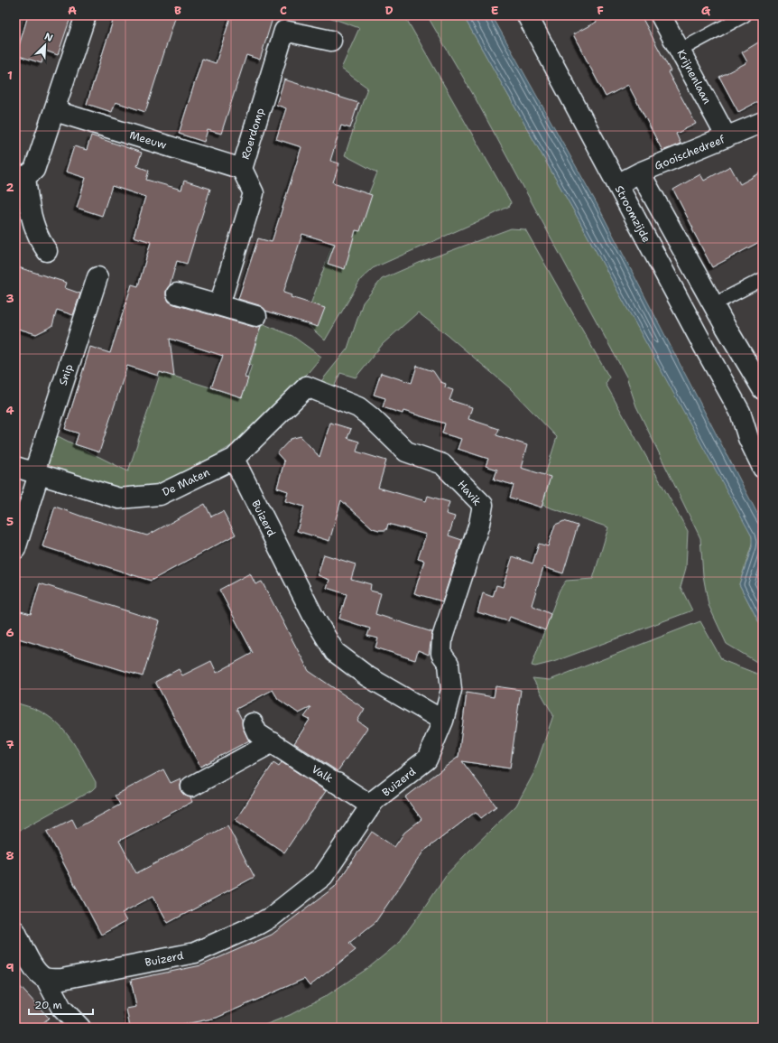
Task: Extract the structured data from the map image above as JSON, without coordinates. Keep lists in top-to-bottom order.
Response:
{
  "streets": {
    "street": [
      "Krijnenlaan",
      "Roerdomp",
      "Meeuw",
      "Gooischedreef",
      "Stroomzijde",
      "Snip",
      "De Maten",
      "Havik",
      "Buizerd",
      "Valk"
    ]
  },
  "crossings": [
    ["Krijnenlaan", "Gooischedreef"],
    ["Roerdomp", "Meeuw"],
    ["Gooischedreef", "Stroomzijde"],
    ["Snip", "De Maten"],
    ["De Maten", "Havik"],
    ["De Maten", "Buizerd"],
    ["Havik", "Buizerd"],
    ["Buizerd", "Valk"]
  ],
  "scale_bar": "20 m",
  "north": "top right",
  "grid": {
    "columns": [
      "A",
      "B",
      "C",
      "D",
      "E",
      "F",
      "G"
    ],
    "rows": [
      "1",
      "2",
      "3",
      "4",
      "5",
      "6",
      "7",
      "8",
      "9"
    ]
  }
}
